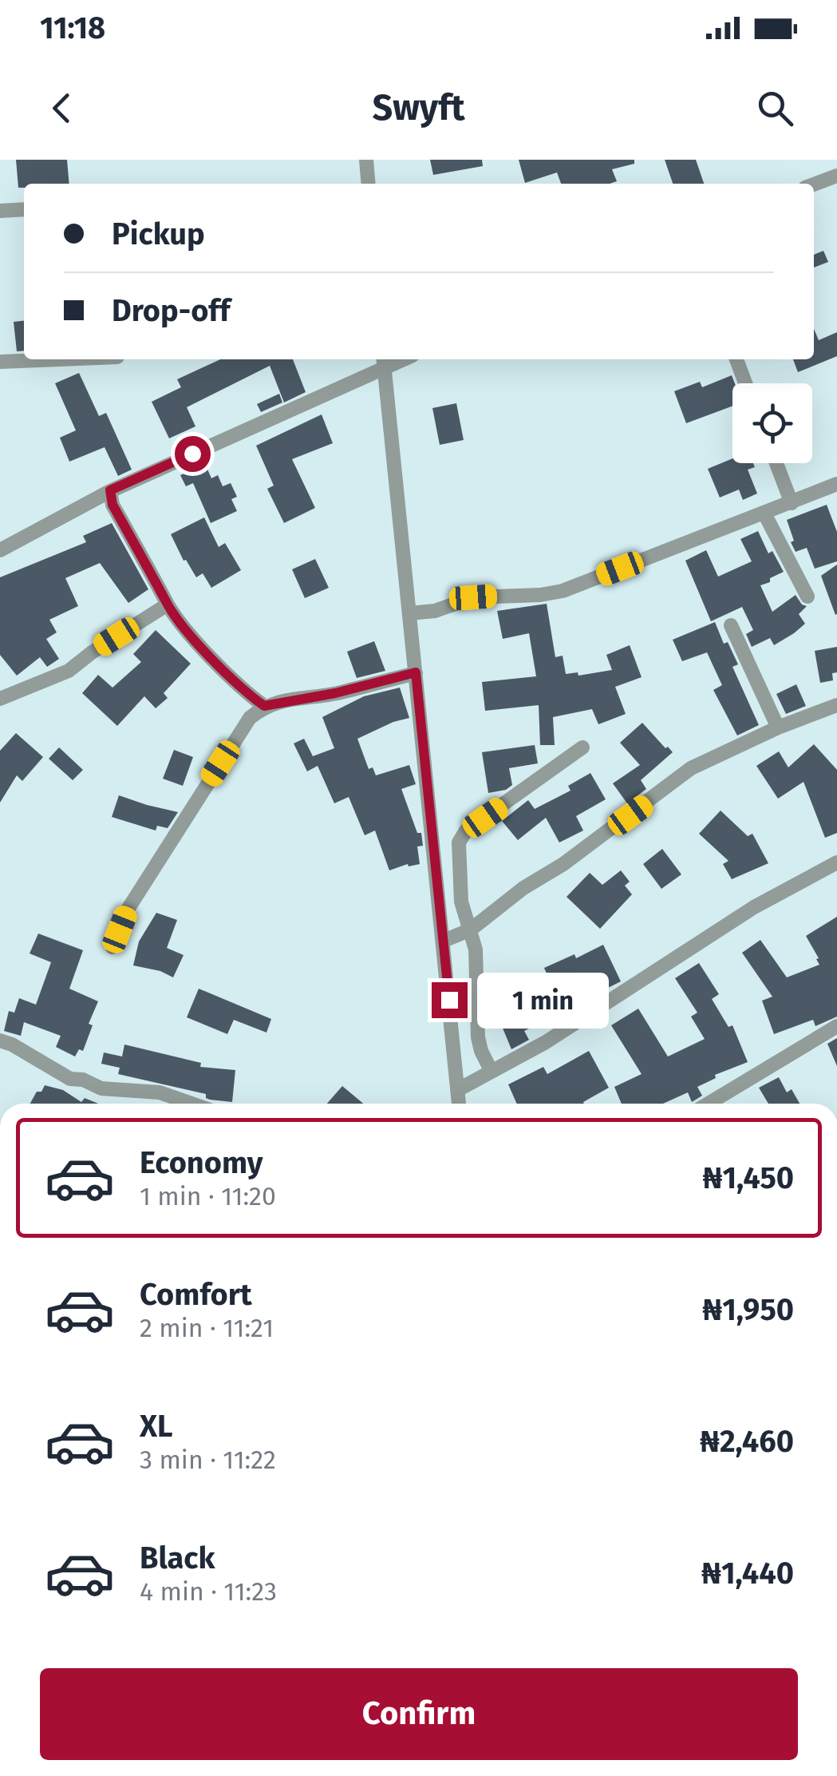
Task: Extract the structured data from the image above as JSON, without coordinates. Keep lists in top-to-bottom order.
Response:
{
  "page": {
    "status": "11:18",
    "header": "Swyft",
    "banner": ["Pickup", "Drop-off"],
    "bubble": "1 min",
    "list": [
      {
        "name": "Economy",
        "note": "1 min · 11:20",
        "value": "₦1,450"
      },
      {
        "name": "Comfort",
        "note": "2 min · 11:21",
        "value": "₦1,950"
      },
      {
        "name": "XL",
        "note": "3 min · 11:22",
        "value": "₦2,460"
      },
      {
        "name": "Black",
        "note": "4 min · 11:23",
        "value": "₦1,440"
      }
    ],
    "buttons": "Confirm"
  }
}
